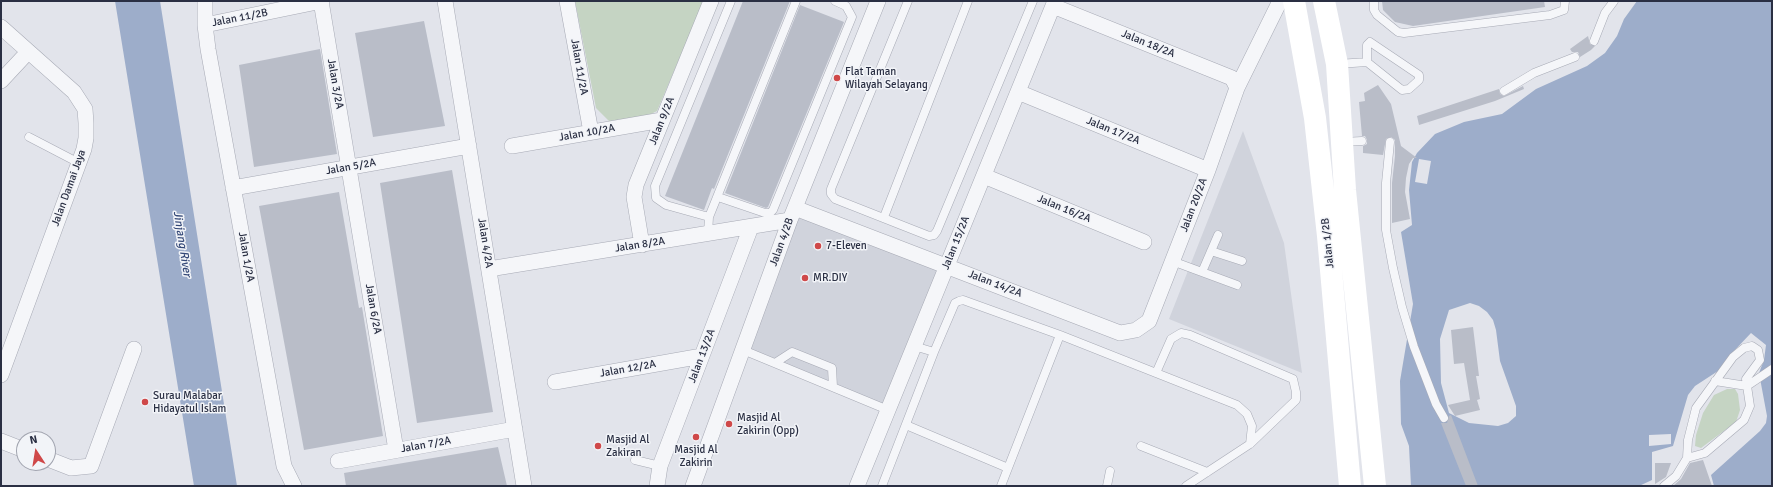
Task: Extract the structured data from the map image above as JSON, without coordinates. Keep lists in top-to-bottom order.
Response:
{
  "streets": {
    "street": [
      "Jalan 11/2B",
      "Jalan 18/2A",
      "Jalan 11/2A",
      "Jalan 3/2A",
      "Jalan 9/2A",
      "Jalan 17/2A",
      "Jalan 10/2A",
      "Jalan 5/2A",
      "Jalan Damai Jaya",
      "Jalan 20/2A",
      "Jalan 16/2A",
      "Jalan 4/2B",
      "Jalan 4/2A",
      "Jalan 15/2A",
      "Jalan 1/2B",
      "Jalan 8/2A",
      "Jalan 1/2A",
      "Jalan 14/2A",
      "Jalan 6/2A",
      "Jalan 13/2A",
      "Jalan 12/2A",
      "Jalan 7/2A"
    ]
  },
  "crossings": [
    ["Jalan 11/2B", "Jalan 3/2A"],
    ["Jalan 11/2B", "Jalan 1/2A"],
    ["Jalan 18/2A", "Jalan 20/2A"],
    ["Jalan 18/2A", "Jalan 15/2A"],
    ["Jalan 11/2A", "Jalan 10/2A"],
    ["Jalan 3/2A", "Jalan 5/2A"],
    ["Jalan 3/2A", "Jalan 6/2A"],
    ["Jalan 9/2A", "Jalan 10/2A"],
    ["Jalan 9/2A", "Jalan 8/2A"],
    ["Jalan 17/2A", "Jalan 20/2A"],
    ["Jalan 17/2A", "Jalan 15/2A"],
    ["Jalan 5/2A", "Jalan 4/2A"],
    ["Jalan 5/2A", "Jalan 1/2A"],
    ["Jalan 5/2A", "Jalan 6/2A"],
    ["Jalan 20/2A", "Jalan 14/2A"],
    ["Jalan 16/2A", "Jalan 15/2A"],
    ["Jalan 4/2B", "Jalan 8/2A"],
    ["Jalan 4/2B", "Jalan 14/2A"],
    ["Jalan 4/2A", "Jalan 8/2A"],
    ["Jalan 4/2A", "Jalan 7/2A"],
    ["Jalan 15/2A", "Jalan 14/2A"],
    ["Jalan 8/2A", "Jalan 14/2A"],
    ["Jalan 8/2A", "Jalan 13/2A"],
    ["Jalan 6/2A", "Jalan 7/2A"],
    ["Jalan 13/2A", "Jalan 12/2A"]
  ],
  "water": ["Jinjang River"],
  "places": [
    "Flat Taman Wilayah Selayang",
    "7-Eleven",
    "MR.DIY",
    "Surau Malabar Hidayatul Islam",
    "Masjid Al Zakirin (Opp)",
    "Masjid Al Zakirin",
    "Masjid Al Zakiran"
  ],
  "north": "top"
}
